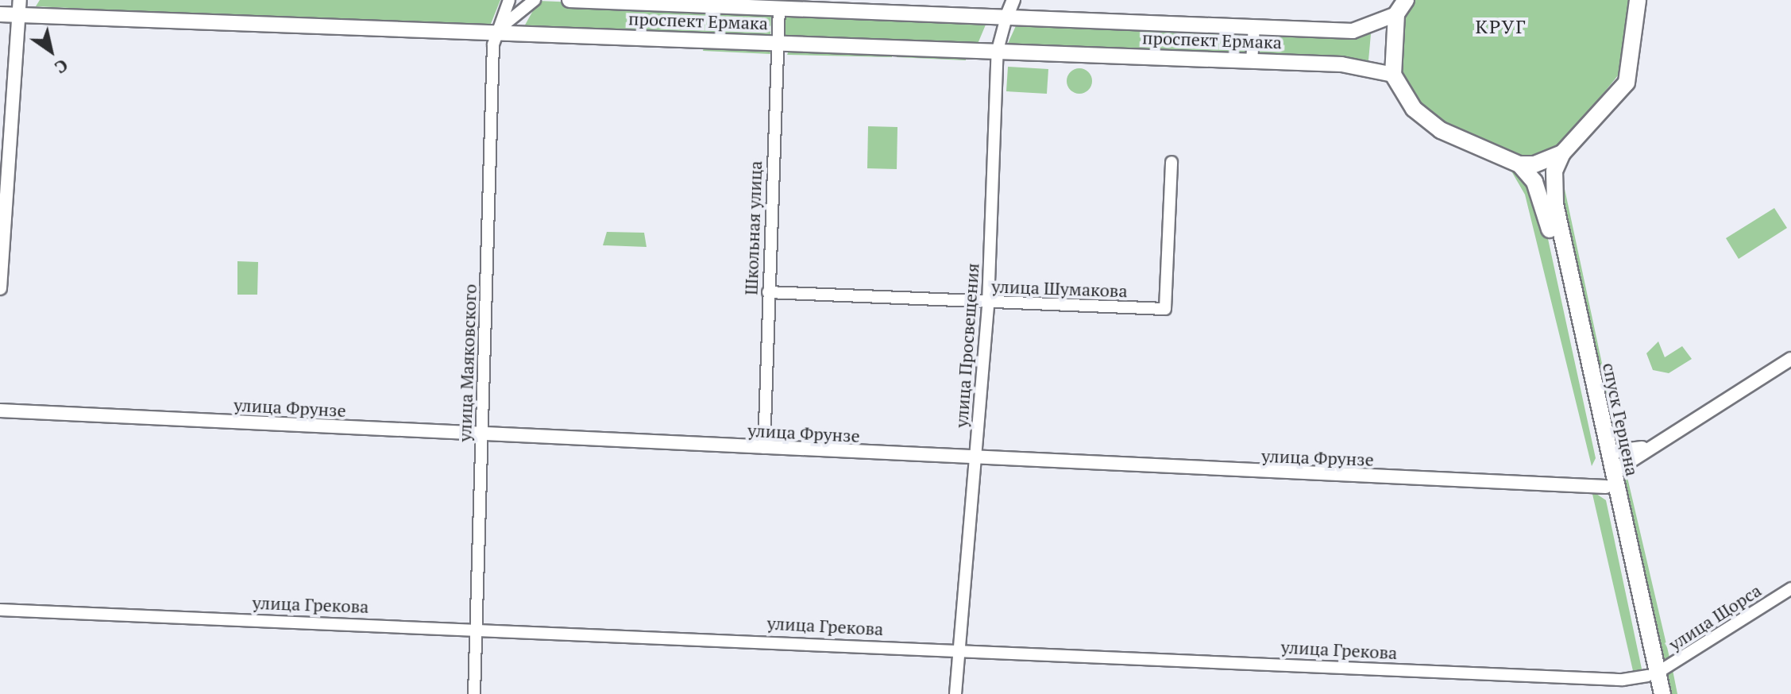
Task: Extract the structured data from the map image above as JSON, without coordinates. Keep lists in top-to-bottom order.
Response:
{
  "streets": {
    "main road": ["проспект Ермака", "спуск Герцена"],
    "street": [
      "Школьная улица",
      "улица Шумакова",
      "улица Просвещения",
      "улица Маяковского",
      "улица Фрунзе",
      "улица Грекова",
      "улица Щорса"
    ]
  },
  "crossings": [
    ["проспект Ермака", "Школьная улица"],
    ["проспект Ермака", "улица Просвещения"],
    ["проспект Ермака", "улица Маяковского"],
    ["Школьная улица", "улица Шумакова"],
    ["Школьная улица", "улица Фрунзе"],
    ["улица Шумакова", "улица Просвещения"],
    ["улица Просвещения", "улица Фрунзе"],
    ["улица Просвещения", "улица Грекова"],
    ["улица Маяковского", "улица Фрунзе"],
    ["улица Маяковского", "улица Грекова"],
    ["улица Фрунзе", "спуск Герцена"],
    ["спуск Герцена", "улица Грекова"],
    ["спуск Герцена", "улица Щорса"],
    ["улица Грекова", "улица Щорса"]
  ],
  "districts": ["КРУГ"],
  "north": "bottom right"
}
